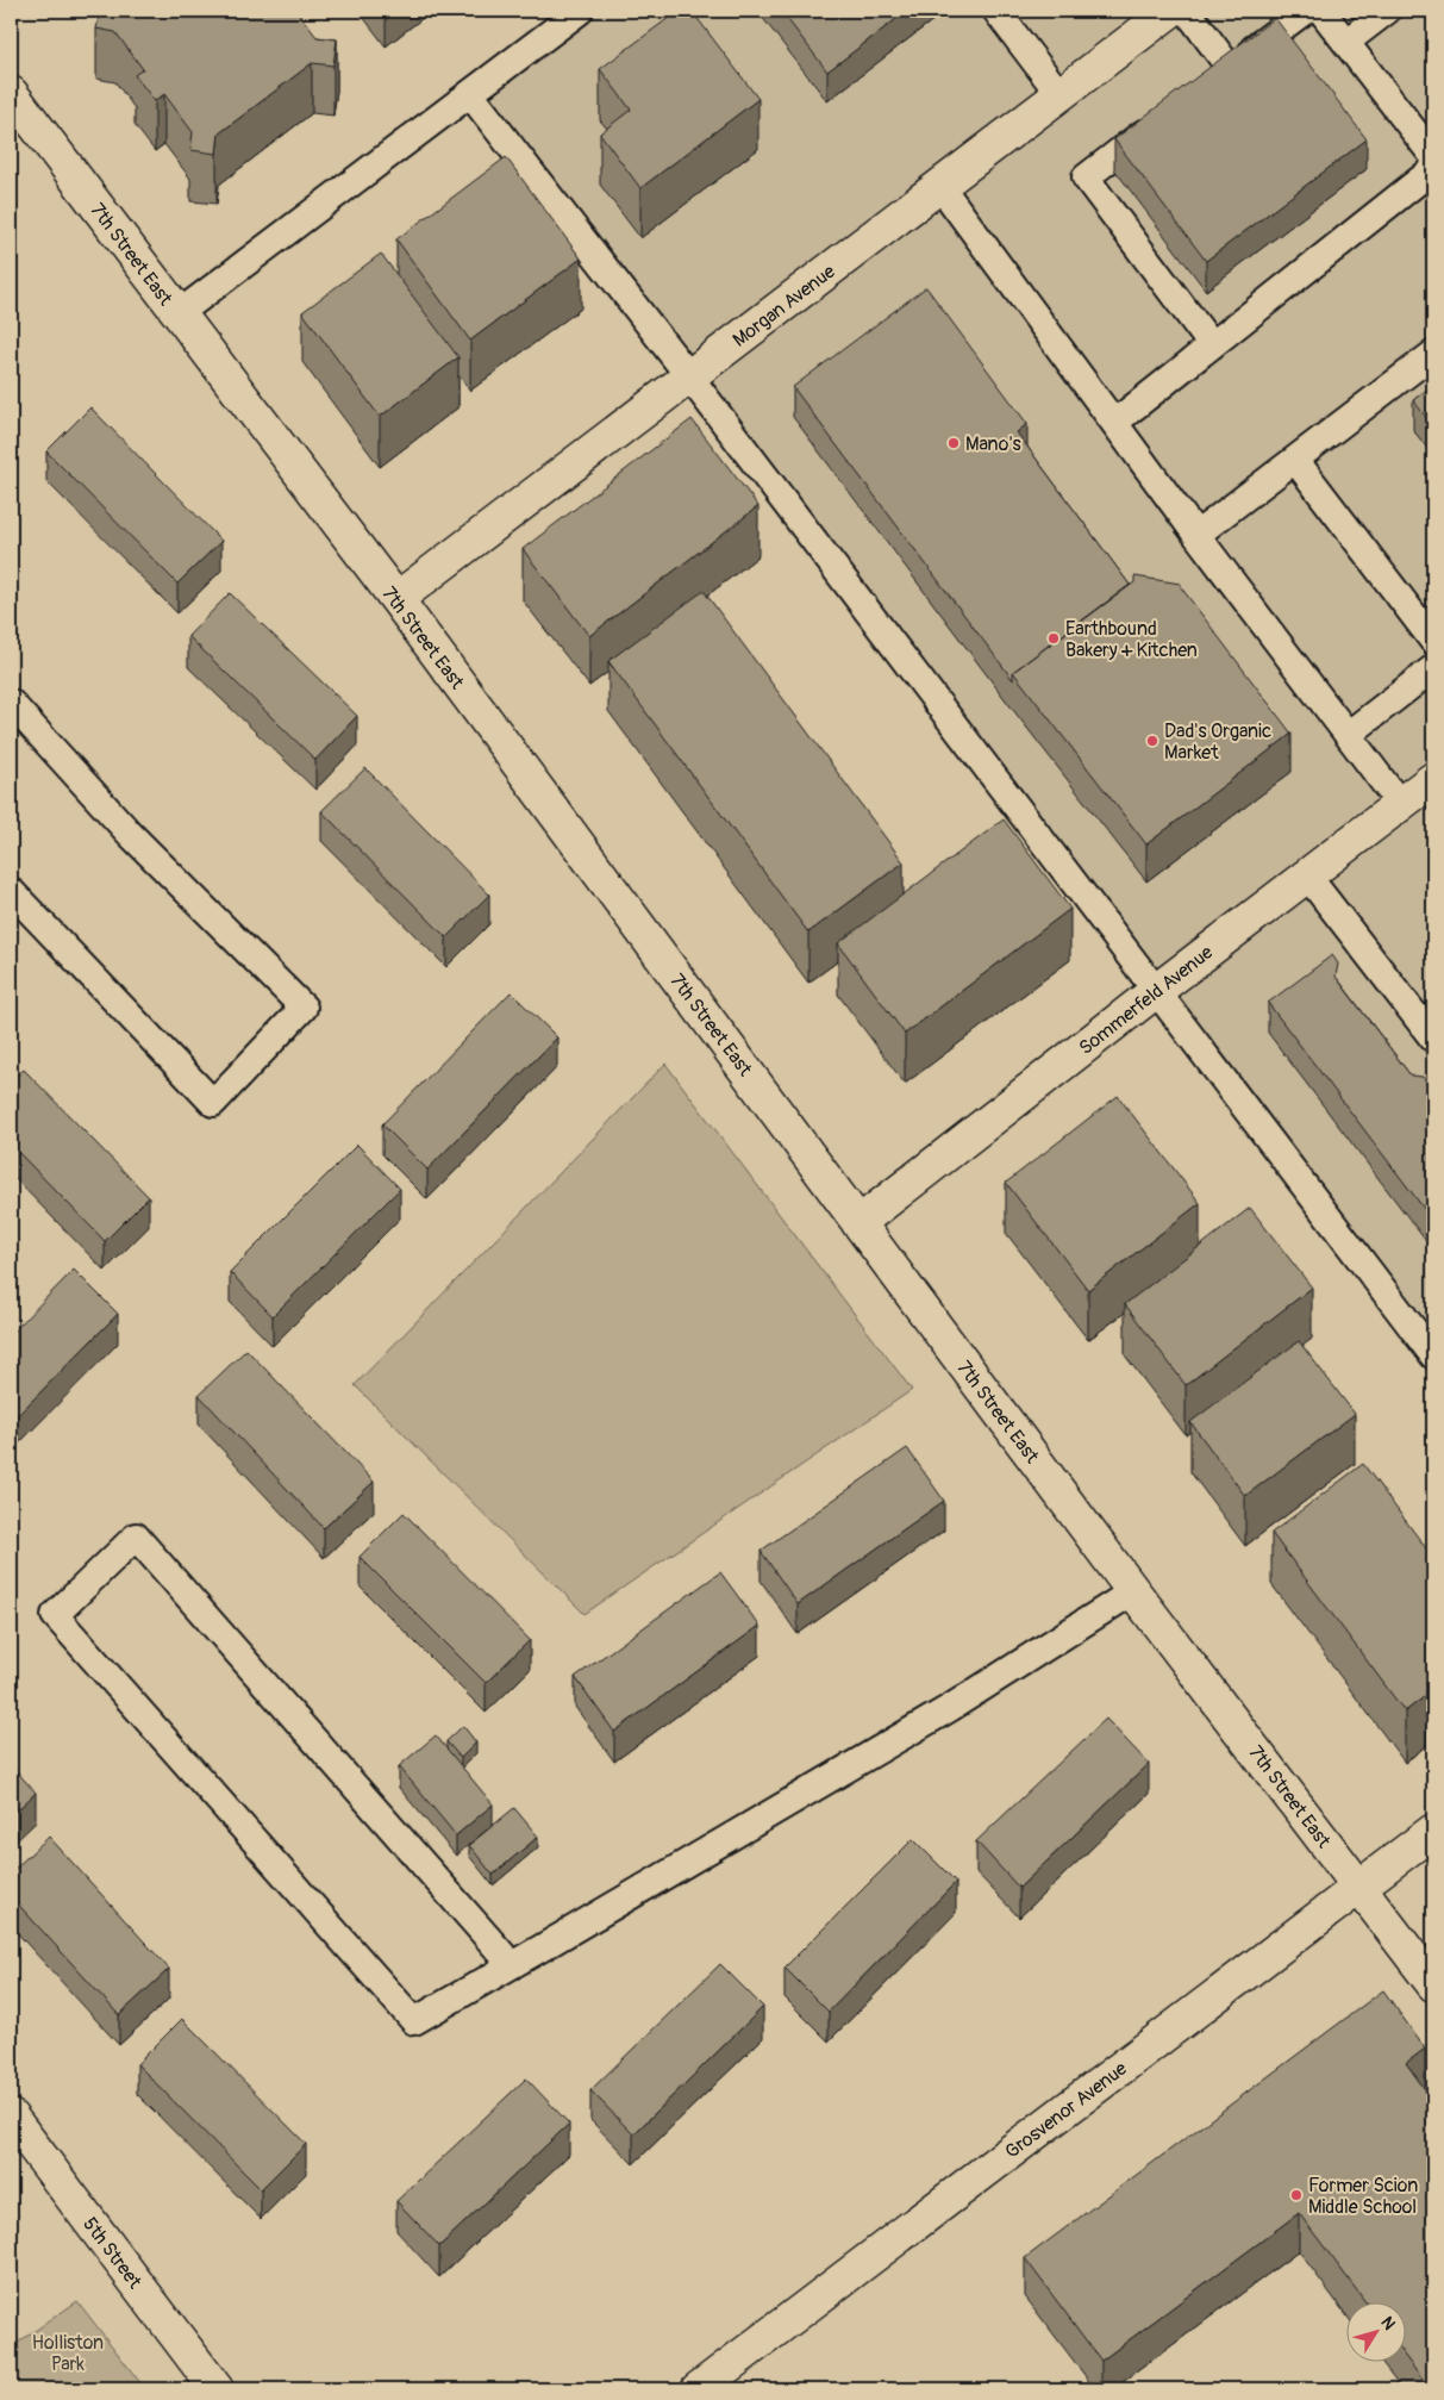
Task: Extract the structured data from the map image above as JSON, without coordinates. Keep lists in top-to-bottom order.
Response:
{
  "streets": {
    "street": [
      "7th Street East",
      "Morgan Avenue",
      "Sommerfeld Avenue",
      "Grosvenor Avenue",
      "5th Street"
    ]
  },
  "crossings": [
    ["7th Street East", "Morgan Avenue"],
    ["7th Street East", "Sommerfeld Avenue"],
    ["7th Street East", "Grosvenor Avenue"]
  ],
  "parks": ["Holliston Park"],
  "places": [
    "Mano's",
    "Earthbound Bakery + Kitchen",
    "Dad's Organic Market",
    "Former Scion Middle School"
  ],
  "north": "top right"
}
